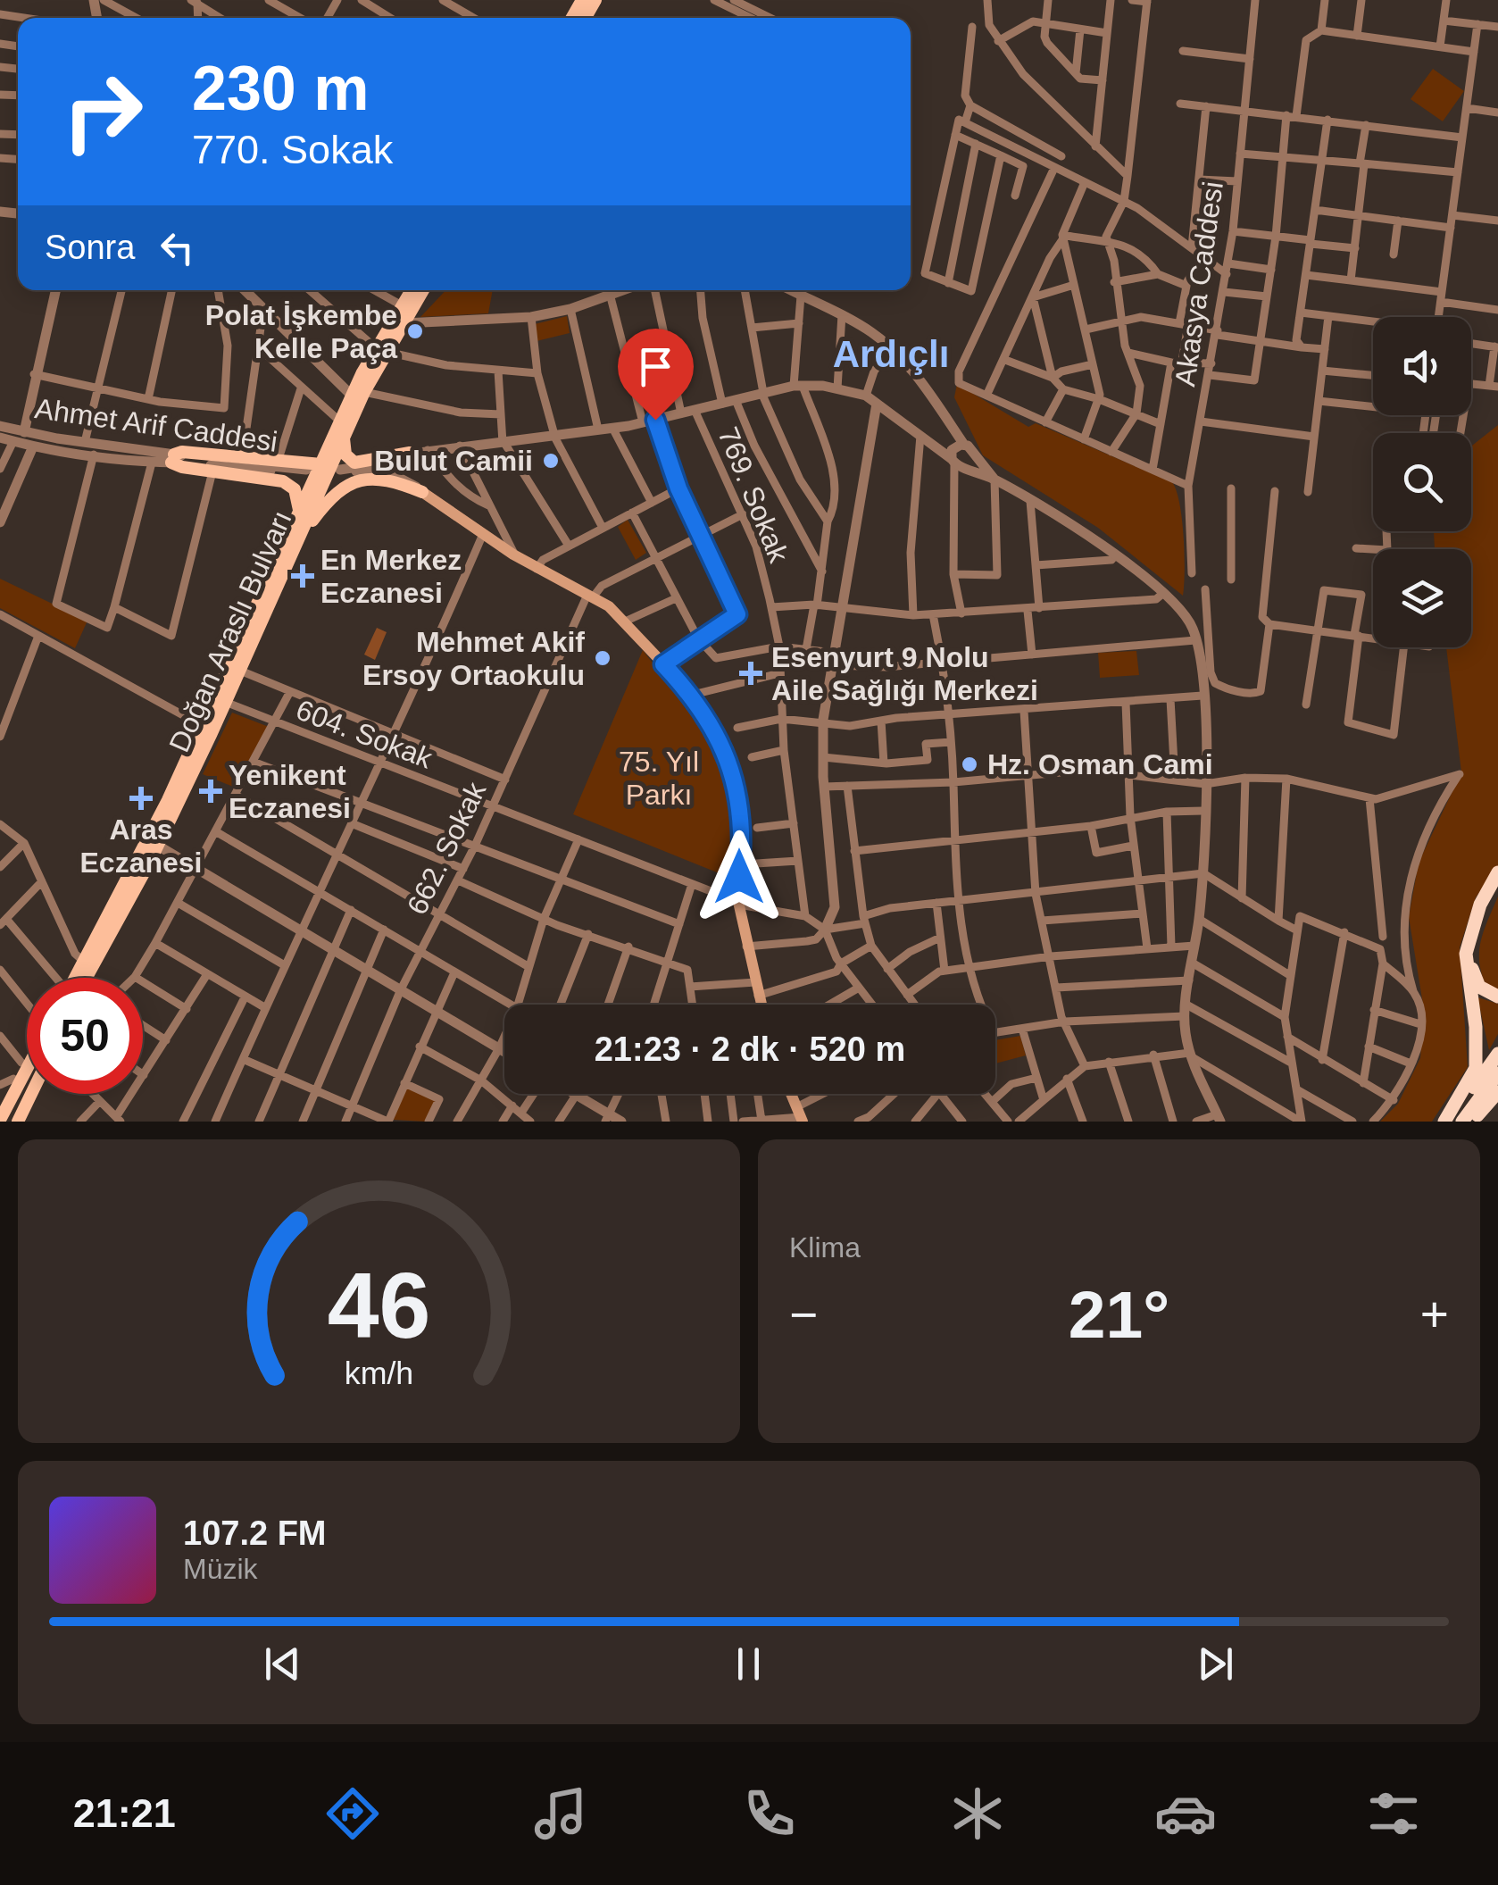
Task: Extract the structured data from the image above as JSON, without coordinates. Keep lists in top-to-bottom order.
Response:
{
  "streets": {
    "main road": ["Doğan Araslı Bulvarı"],
    "street": [
      "Akasya Caddesi",
      "Ahmet Arif Caddesi",
      "769. Sokak",
      "604. Sokak",
      "662. Sokak"
    ]
  },
  "crossings": [
    ["769. Sokak", "604. Sokak"],
    ["Doğan Araslı Bulvarı", "604. Sokak"],
    ["604. Sokak", "662. Sokak"]
  ],
  "districts": ["Ardıçlı"],
  "parks": ["75. Yıl Parkı"],
  "places": {
    "other": [
      "Polat İşkembe Kelle Paça",
      "Bulut Camii",
      "Mehmet Akif Ersoy Ortaokulu",
      "Hz. Osman Cami"
    ],
    "health": [
      "En Merkez Eczanesi",
      "Esenyurt 9 Nolu Aile Sağlığı Merkezi",
      "Yenikent Eczanesi",
      "Aras Eczanesi"
    ]
  },
  "page": {
    "turn": ["230 m", "770. Sokak"],
    "then": "Sonra",
    "limit": "50",
    "trip": "21:23 · 2 dk · 520 m",
    "tile": "Klima",
    "heat": ["−", "21°", "+"],
    "song": ["107.2 FM", "Müzik"],
    "tabs": "21:21",
    "gauge": ["46", "km/h"]
  }
}
